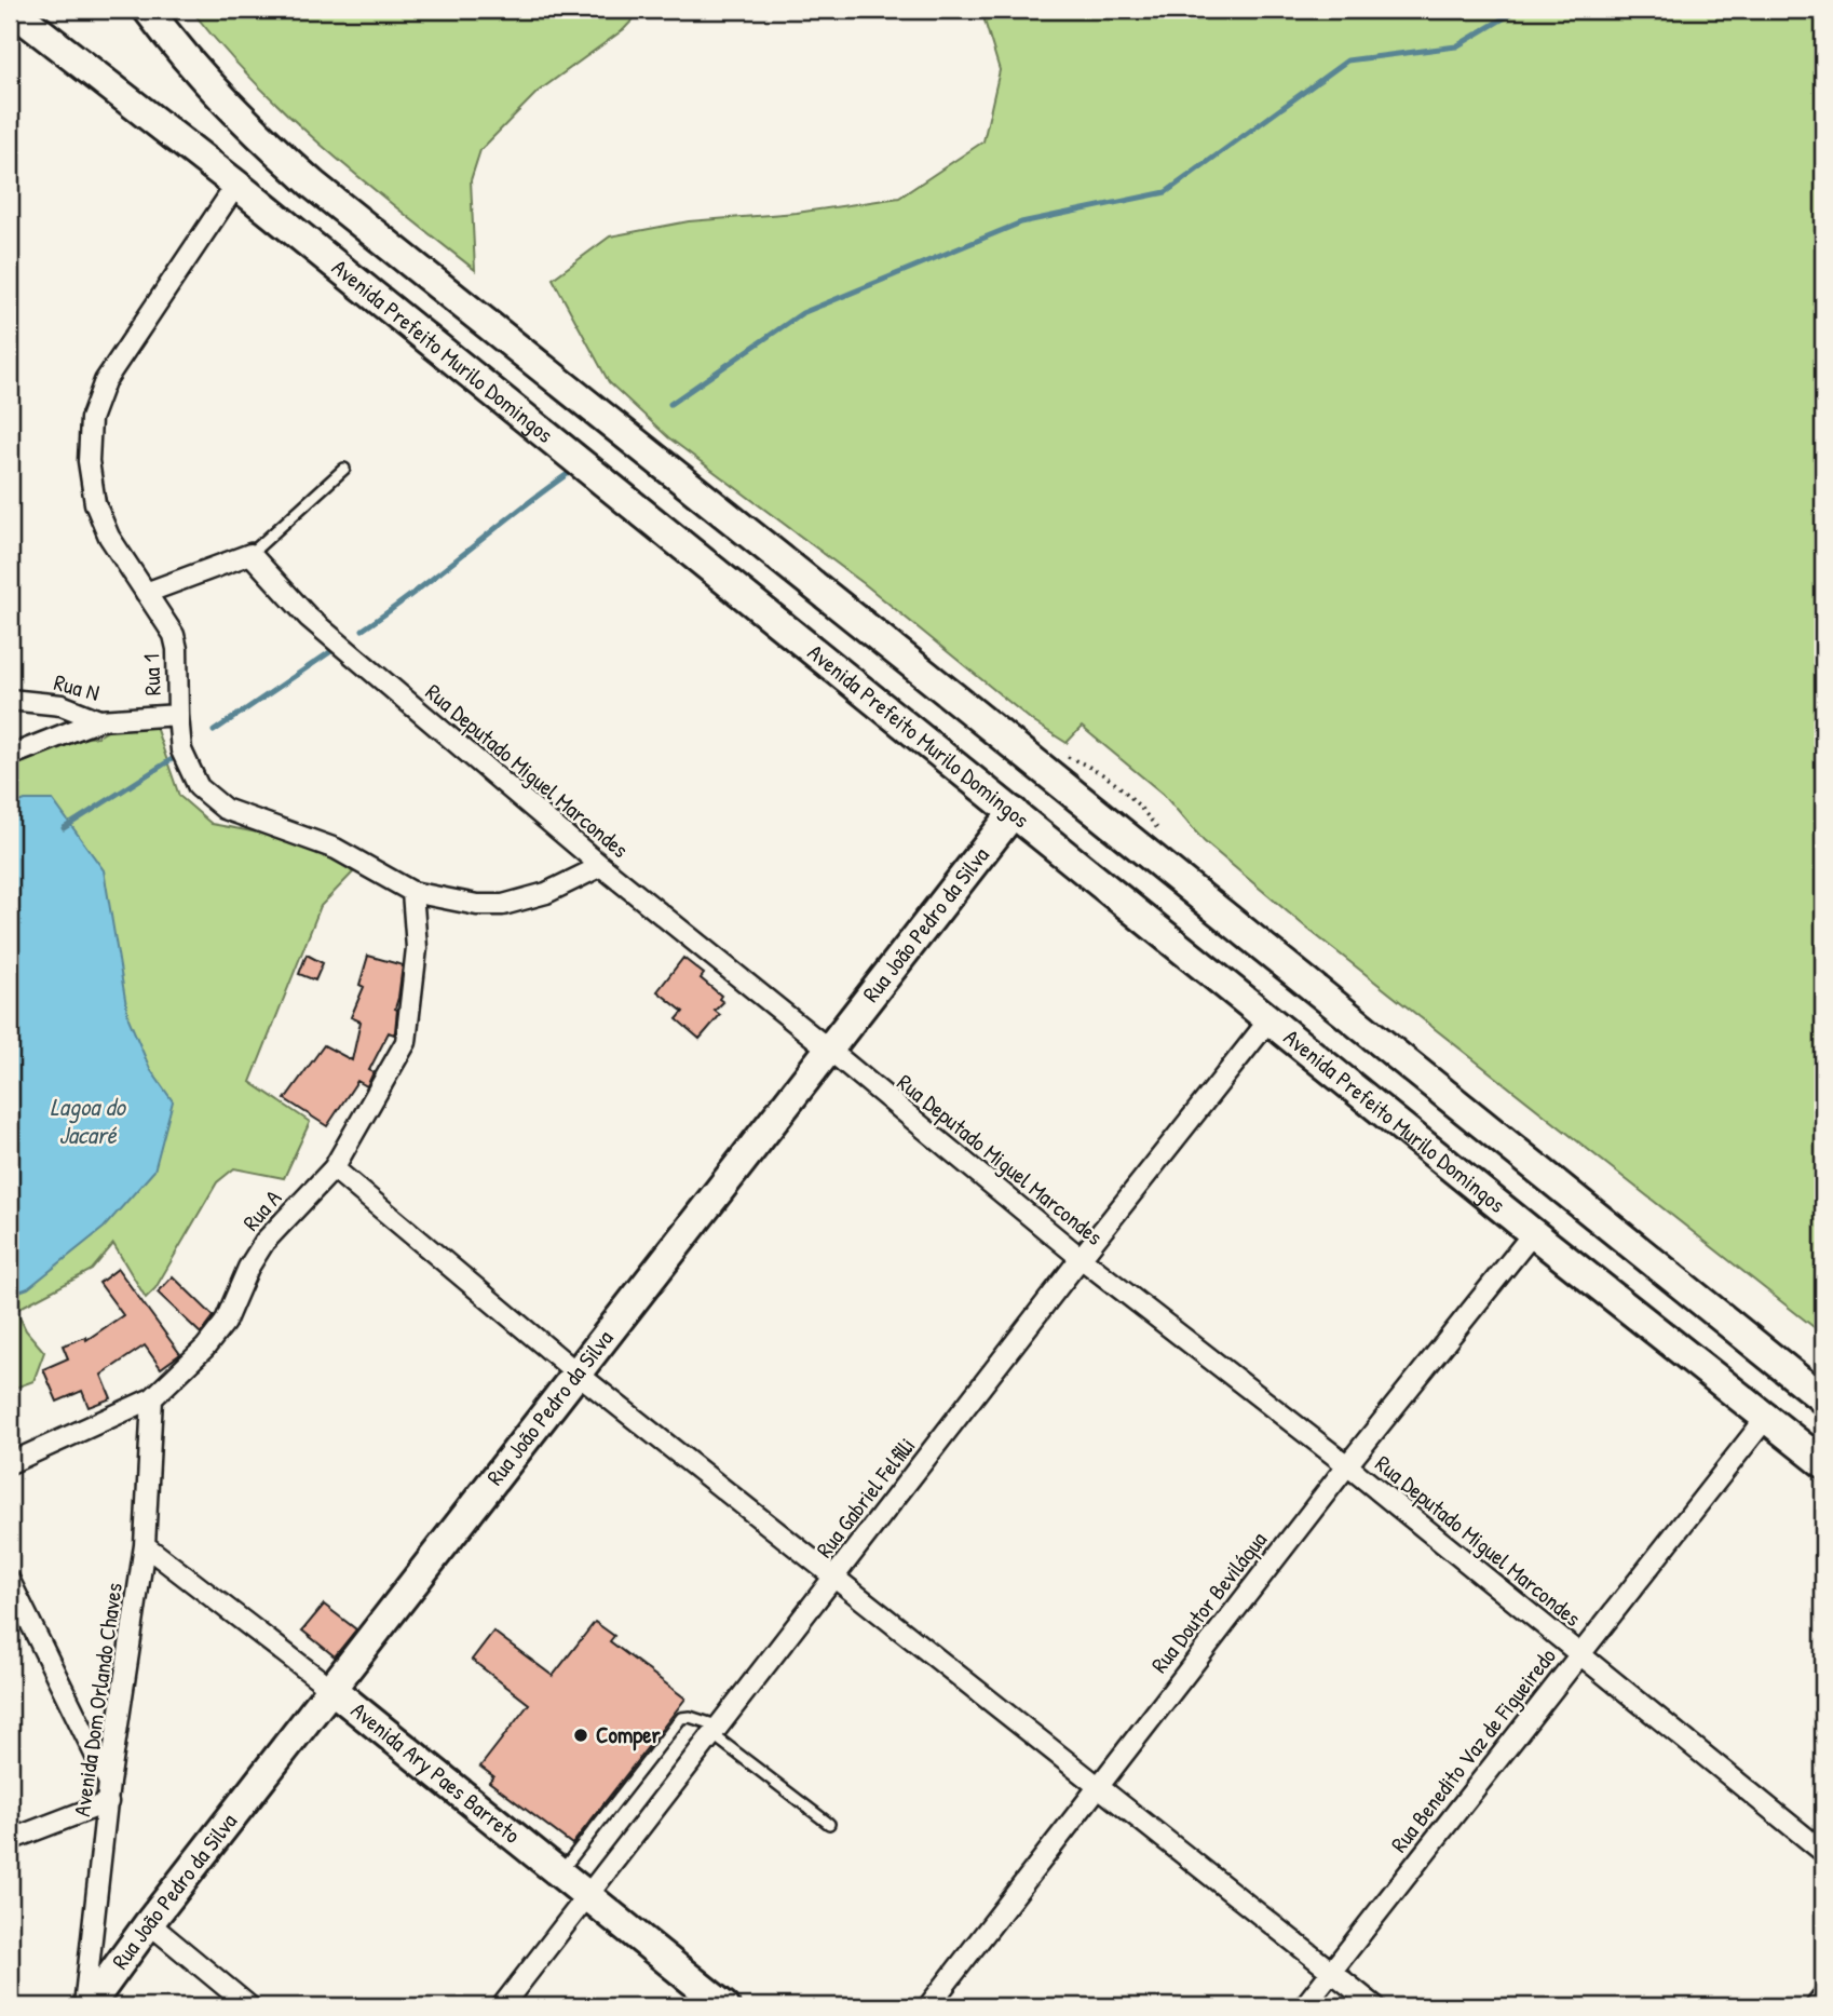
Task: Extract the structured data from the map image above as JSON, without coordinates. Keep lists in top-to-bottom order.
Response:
{
  "streets": {
    "main road": ["Avenida Prefeito Murilo Domingos", "Rua João Pedro da Silva", "Avenida Ary Paes Barreto"],
    "street": [
      "Rua 1",
      "Rua N",
      "Rua Deputado Miguel Marcondes",
      "Rua A",
      "Rua Gabriel Felfilli",
      "Rua Doutor Beviláqua",
      "Avenida Dom Orlando Chaves",
      "Rua Benedito Vaz de Figueiredo"
    ]
  },
  "crossings": [
    ["Avenida Prefeito Murilo Domingos", "Rua 1"],
    ["Avenida Prefeito Murilo Domingos", "Rua João Pedro da Silva"],
    ["Avenida Prefeito Murilo Domingos", "Rua Gabriel Felfilli"],
    ["Avenida Prefeito Murilo Domingos", "Rua Doutor Beviláqua"],
    ["Avenida Prefeito Murilo Domingos", "Rua Benedito Vaz de Figueiredo"],
    ["Rua 1", "Rua N"],
    ["Rua 1", "Rua Deputado Miguel Marcondes"],
    ["Rua 1", "Rua A"],
    ["Rua Deputado Miguel Marcondes", "Rua João Pedro da Silva"],
    ["Rua Deputado Miguel Marcondes", "Rua Gabriel Felfilli"],
    ["Rua Deputado Miguel Marcondes", "Rua Doutor Beviláqua"],
    ["Rua Deputado Miguel Marcondes", "Rua Benedito Vaz de Figueiredo"],
    ["Rua João Pedro da Silva", "Avenida Dom Orlando Chaves"],
    ["Rua João Pedro da Silva", "Avenida Ary Paes Barreto"],
    ["Rua A", "Avenida Dom Orlando Chaves"],
    ["Rua Gabriel Felfilli", "Avenida Ary Paes Barreto"],
    ["Avenida Dom Orlando Chaves", "Avenida Ary Paes Barreto"]
  ],
  "water": ["Lagoa do Jacaré"],
  "places": ["Comper"]
}
